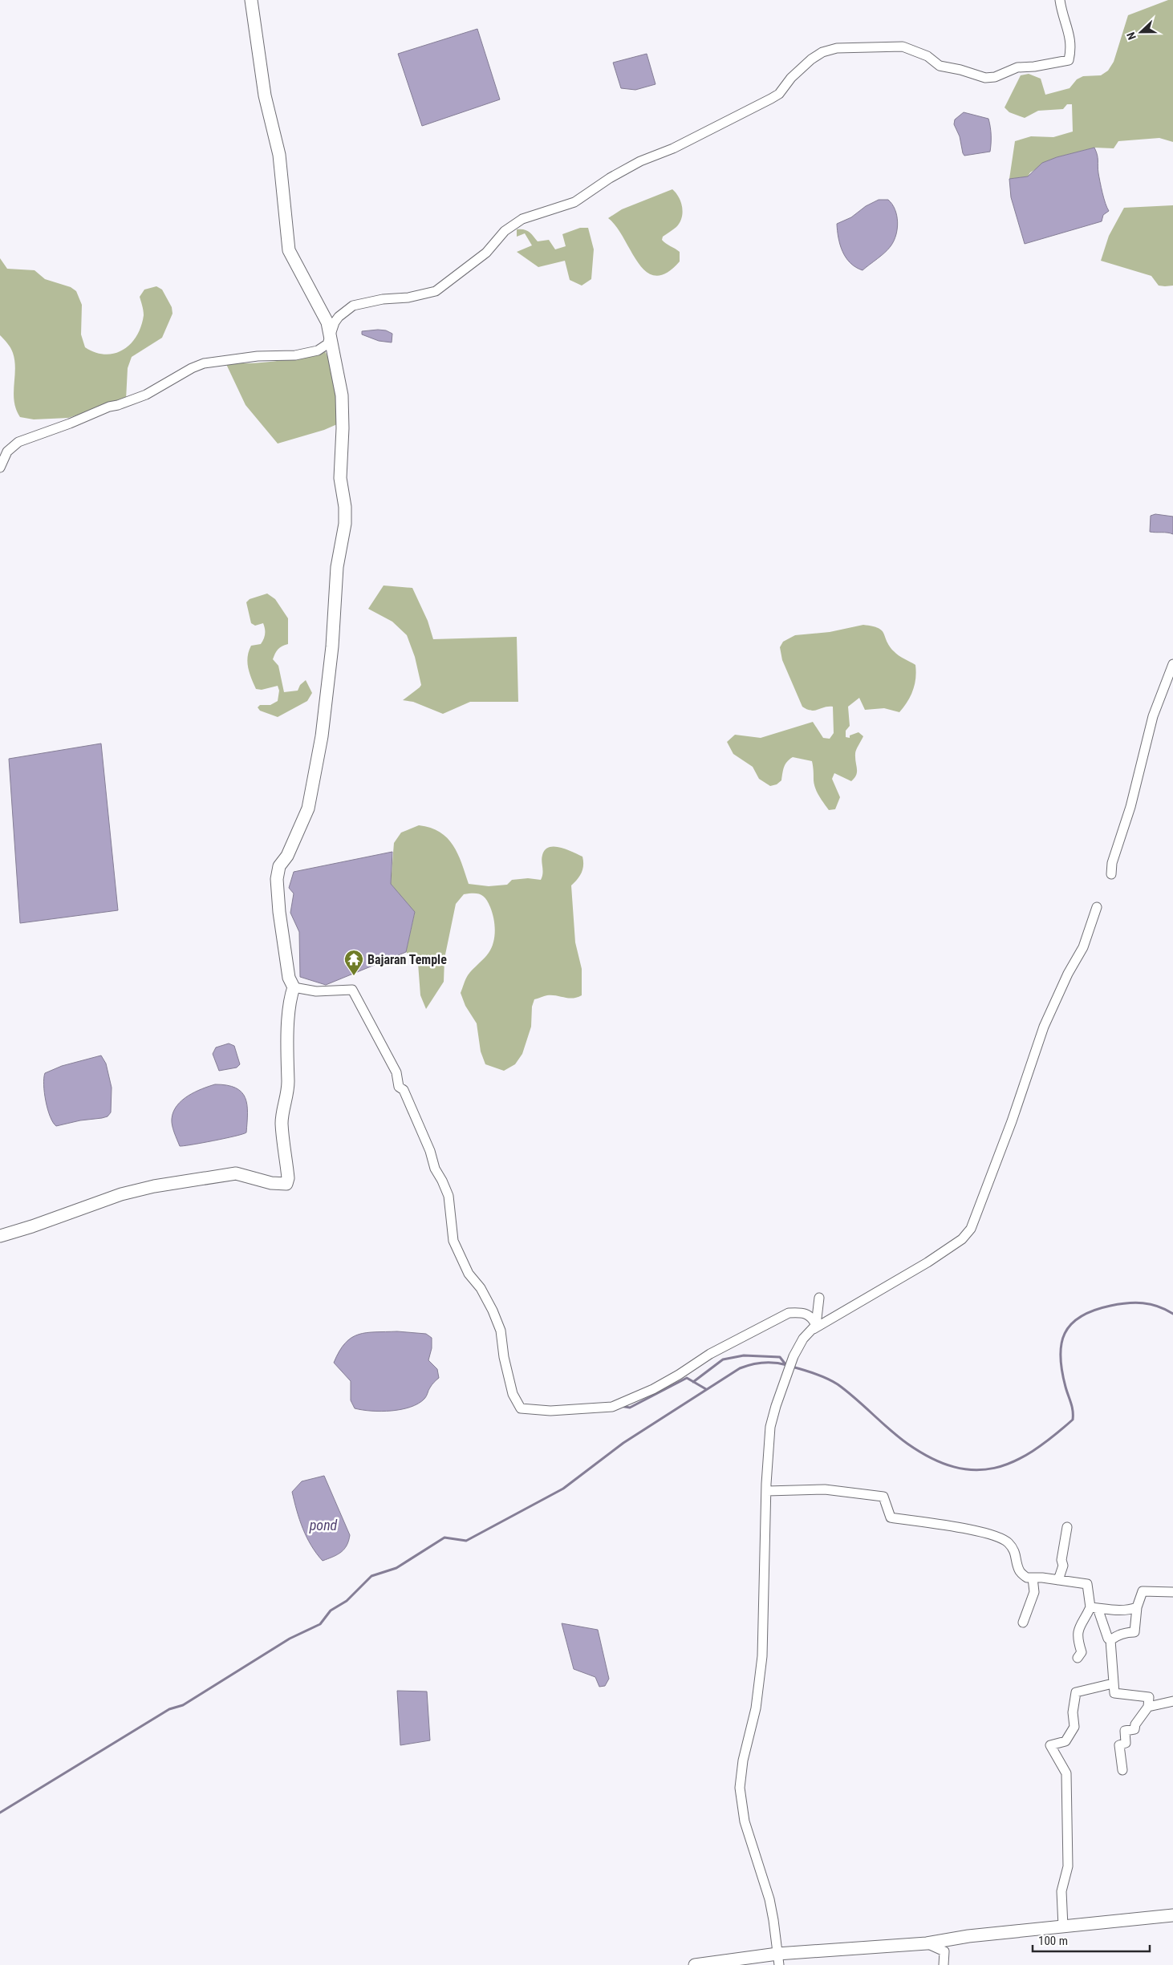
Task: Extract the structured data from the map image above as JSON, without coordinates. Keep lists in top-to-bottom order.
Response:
{
  "water": ["pond"],
  "places": {
    "temple": ["Bajaran Temple"]
  },
  "scale_bar": "100 m",
  "north": "left"
}
